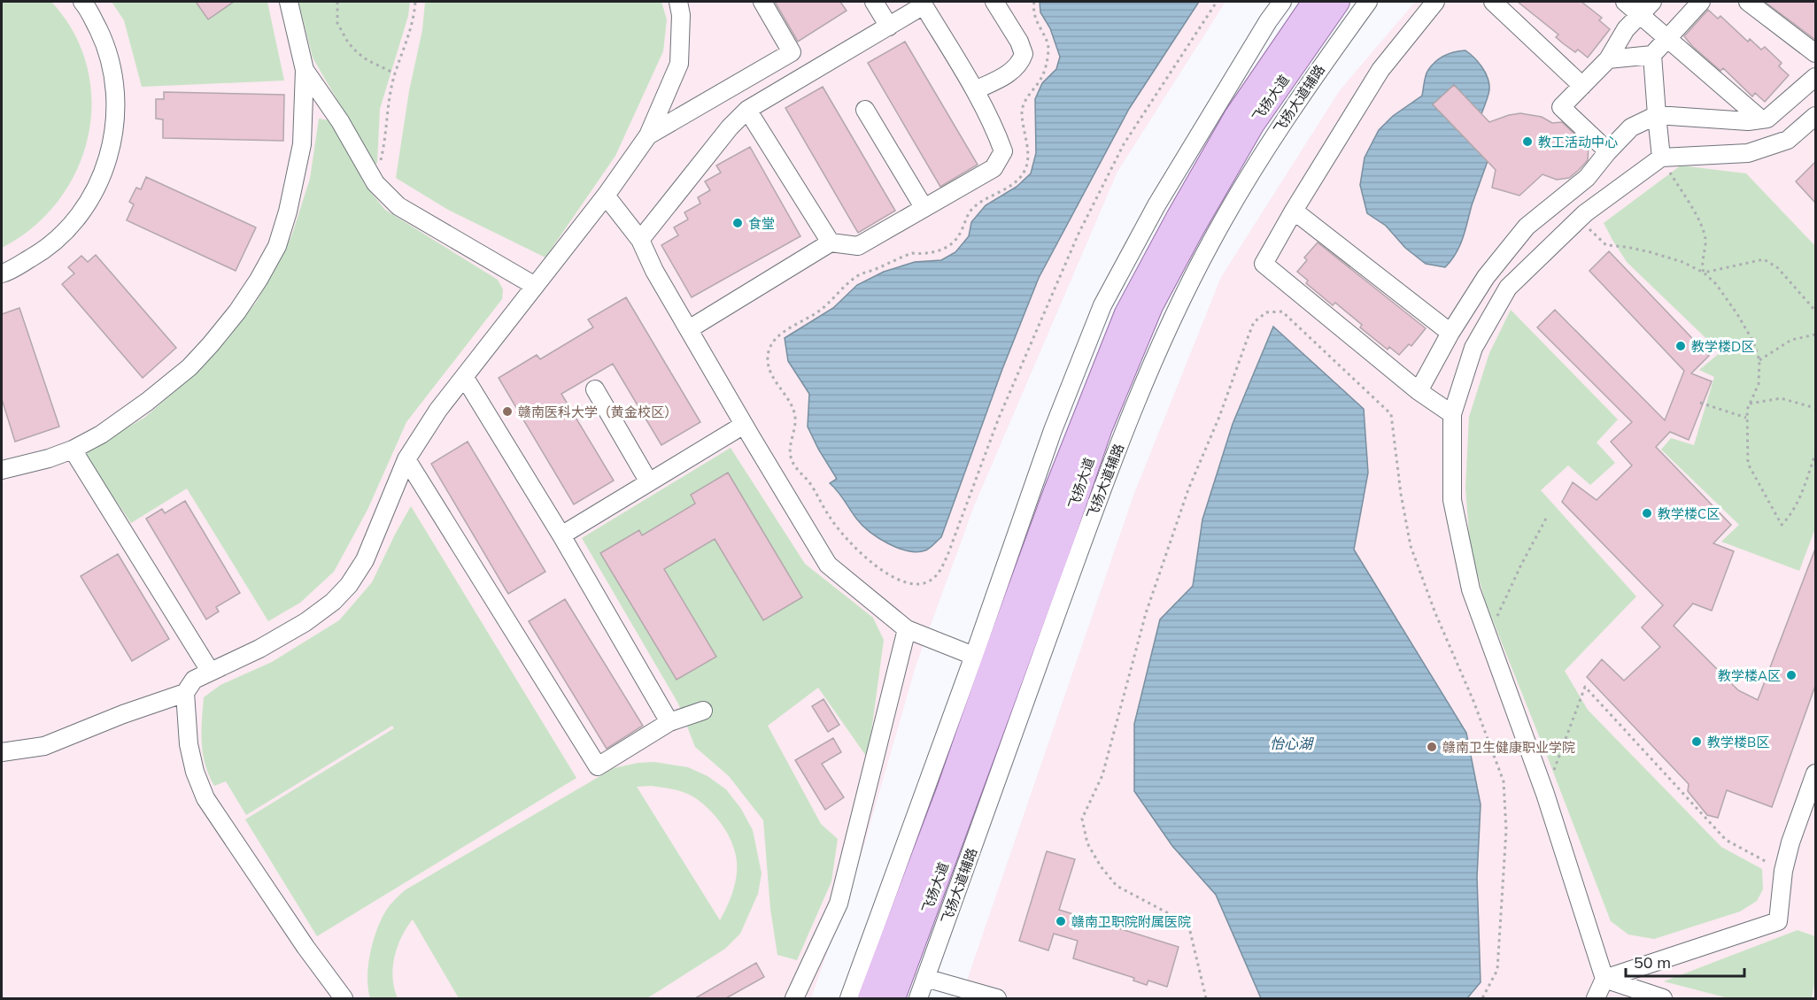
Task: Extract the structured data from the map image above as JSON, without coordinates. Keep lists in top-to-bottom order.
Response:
{
  "streets": {
    "main road": ["飞扬大道"],
    "street": ["飞扬大道辅路"]
  },
  "water": ["怡心湖"],
  "places": [
    "教工活动中心",
    "食堂",
    "教学楼D区",
    "赣南医科大学（黄金校区）",
    "教学楼C区",
    "教学楼A区",
    "教学楼B区",
    "赣南卫生健康职业学院",
    "赣南卫职院附属医院"
  ],
  "scale_bar": "50 m"
}
